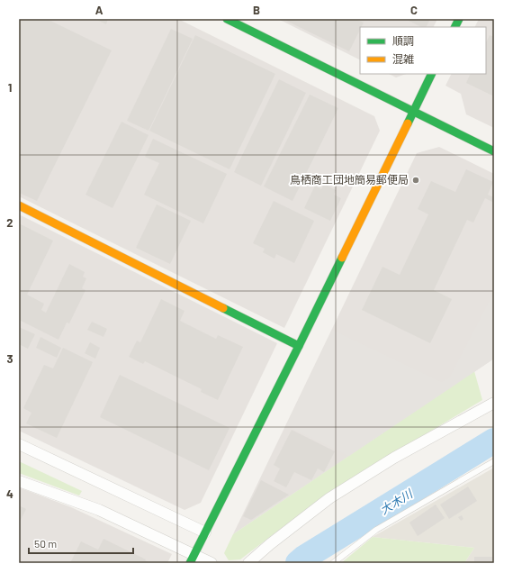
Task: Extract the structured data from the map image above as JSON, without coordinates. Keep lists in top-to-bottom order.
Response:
{
  "water": ["大木川"],
  "places": ["鳥栖商工団地簡易郵便局"],
  "legend": ["順調", "混雑"],
  "scale_bar": "50 m",
  "grid": {
    "columns": ["A", "B", "C"],
    "rows": [
      "1",
      "2",
      "3",
      "4"
    ]
  }
}
